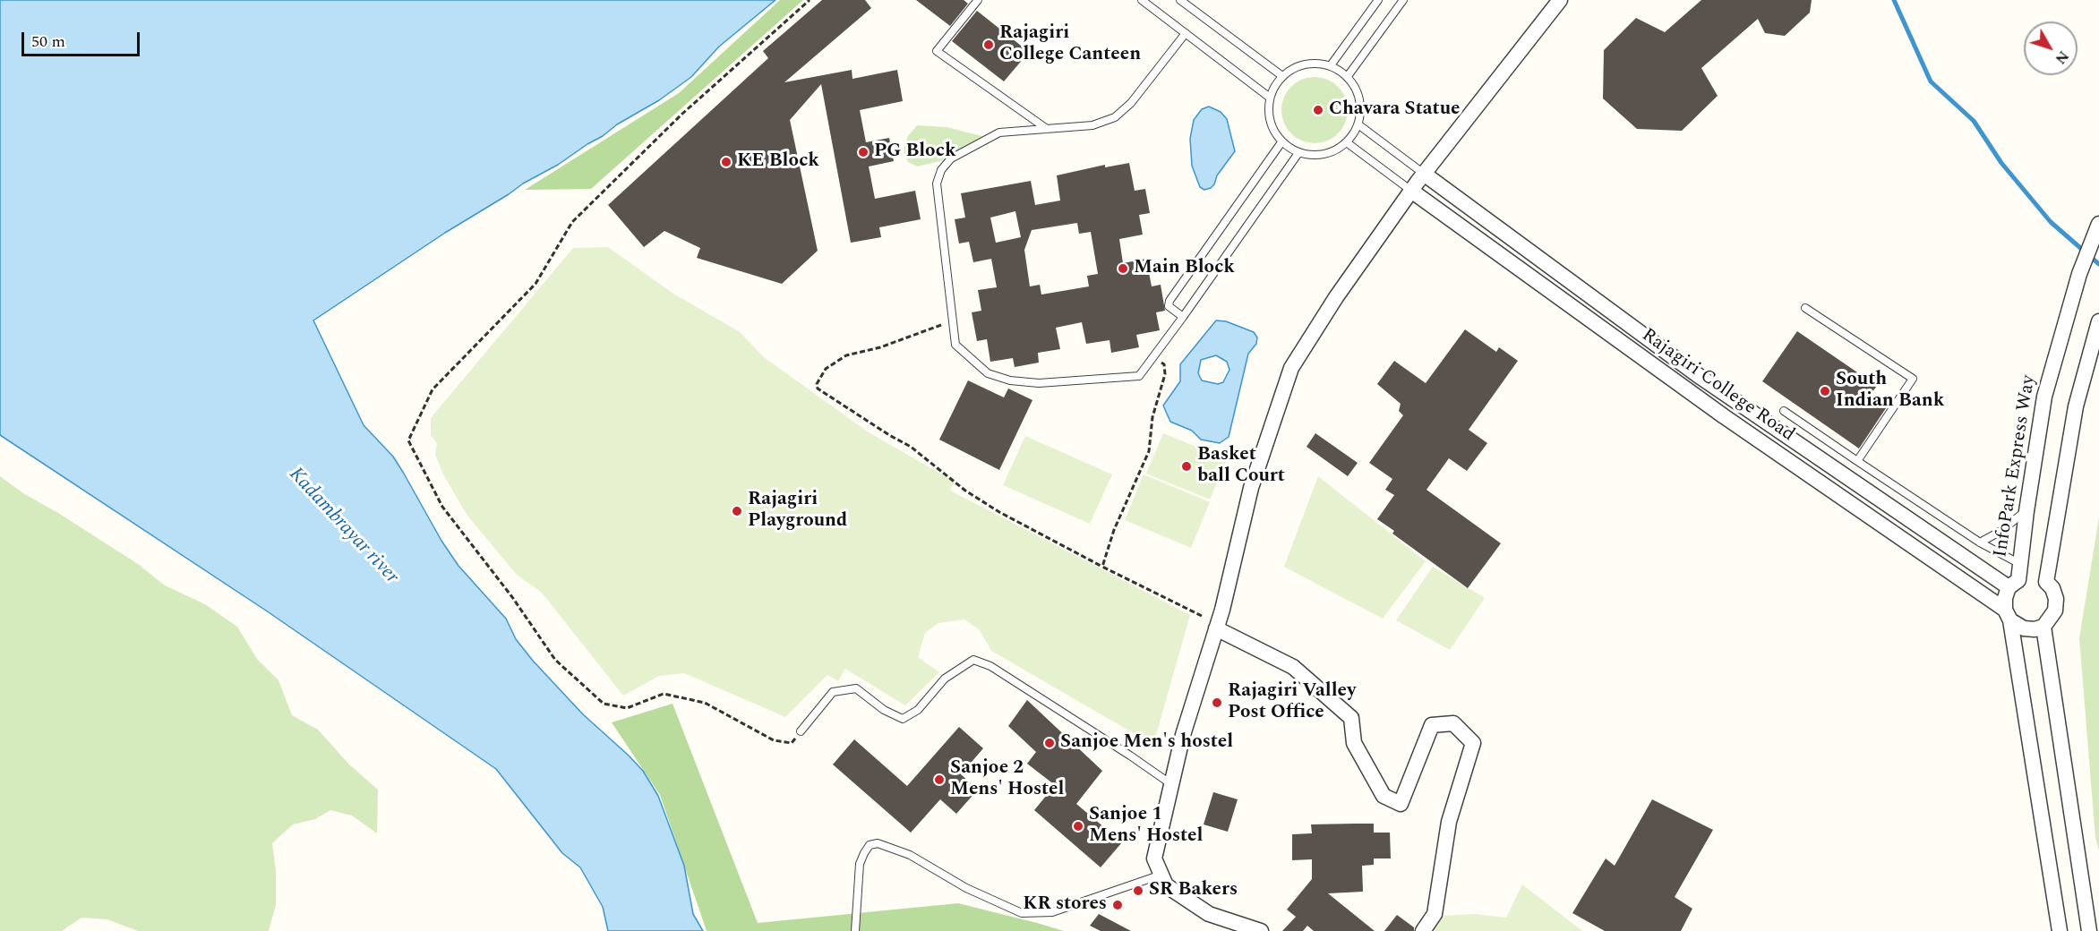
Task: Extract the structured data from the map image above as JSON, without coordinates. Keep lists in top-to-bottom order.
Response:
{
  "streets": {
    "street": ["Rajagiri College Road", "InfoPark Express Way"]
  },
  "crossings": [
    ["Rajagiri College Road", "InfoPark Express Way"]
  ],
  "water": ["Kadambrayar river"],
  "places": [
    "Rajagiri College Canteen",
    "Chavara Statue",
    "PG Block",
    "KE Block",
    "Main Block",
    "South Indian Bank",
    "Basket ball Court",
    "Rajagiri Playground",
    "Rajagiri Valley Post Office",
    "Sanjoe Men's hostel",
    "Sanjoe 2 Mens' Hostel",
    "Sanjoe 1 Mens' Hostel",
    "SR Bakers",
    "KR stores"
  ],
  "scale_bar": "50 m",
  "north": "bottom right"
}
